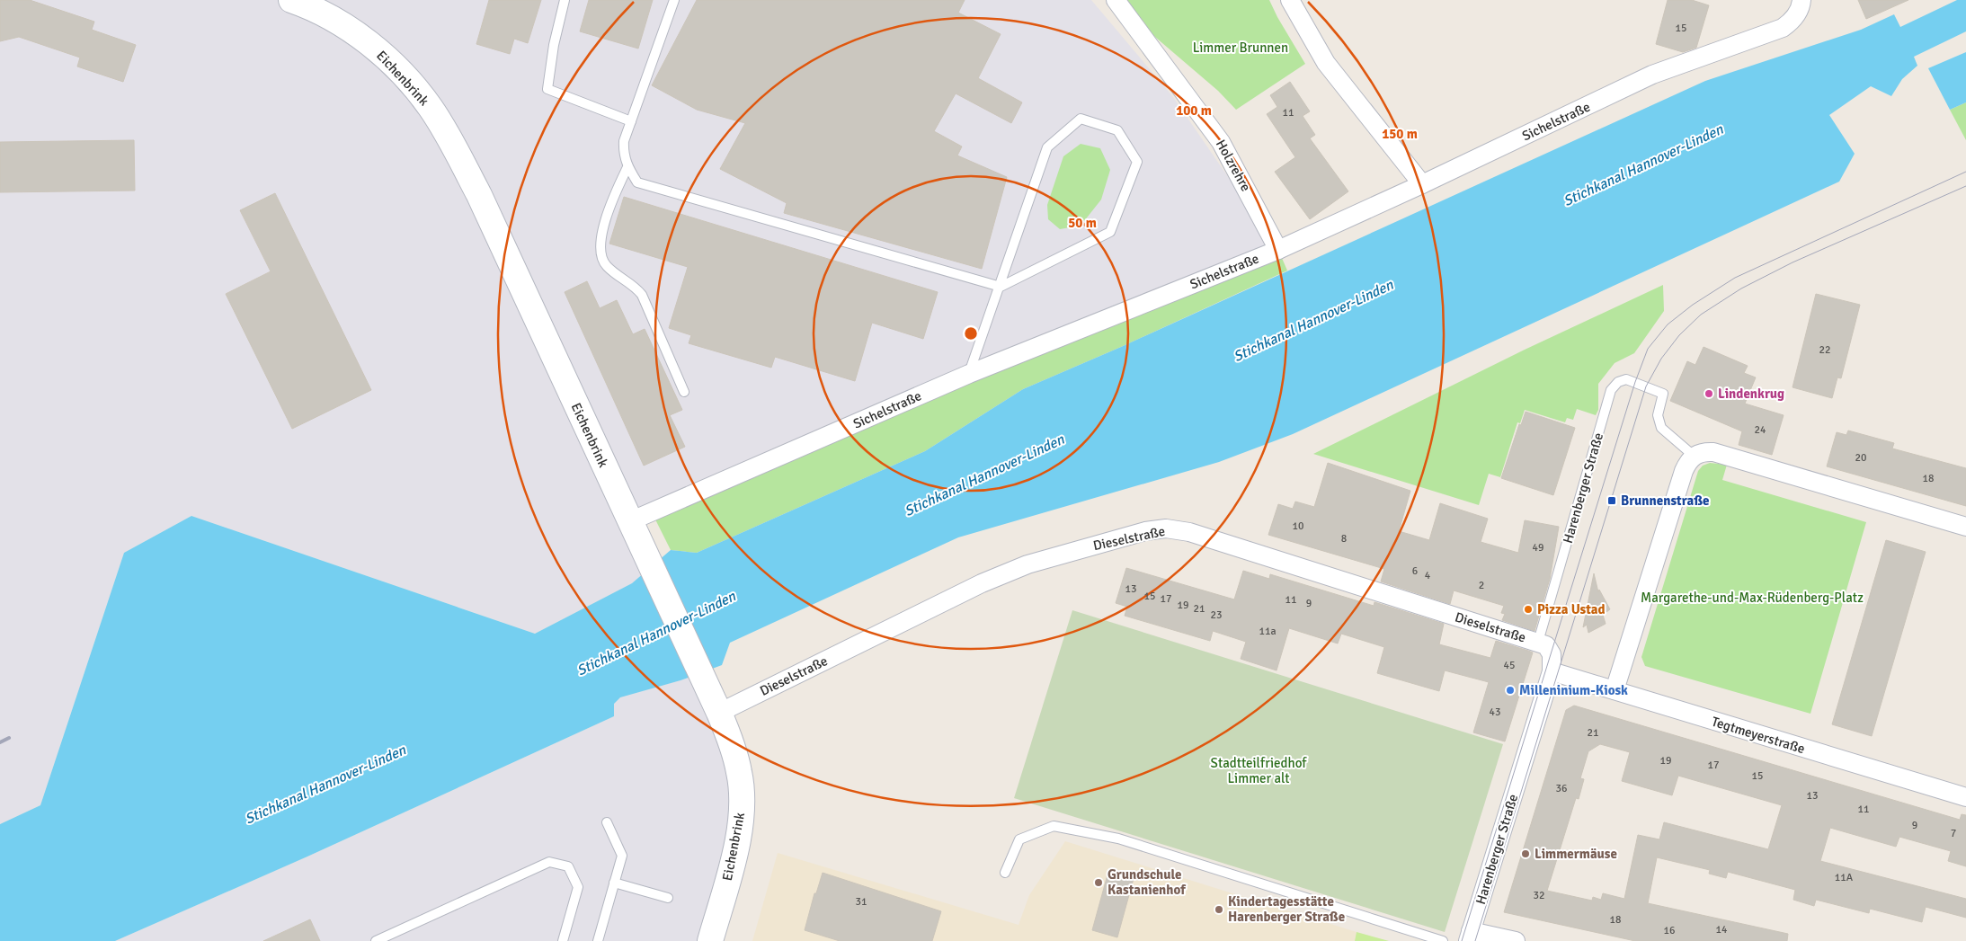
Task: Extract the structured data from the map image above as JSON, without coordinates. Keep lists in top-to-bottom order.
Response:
{
  "streets": {
    "main road": ["Eichenbrink"],
    "street": [
      "Sichelstraße",
      "Holzrehre",
      "Harenberger Straße",
      "Dieselstraße",
      "Tegtmeyerstraße"
    ]
  },
  "crossings": [
    ["Eichenbrink", "Sichelstraße"],
    ["Eichenbrink", "Dieselstraße"],
    ["Sichelstraße", "Holzrehre"],
    ["Harenberger Straße", "Dieselstraße"],
    ["Harenberger Straße", "Tegtmeyerstraße"],
    ["Dieselstraße", "Tegtmeyerstraße"]
  ],
  "water": ["Stichkanal Hannover-Linden"],
  "parks": ["Limmer Brunnen", "Margarethe-und-Max-Rüdenberg-Platz", "Stadtteilfriedhof Limmer alt"],
  "places": {
    "other": [
      "Lindenkrug",
      "Pizza Ustad",
      "Milleninium-Kiosk",
      "Limmermäuse",
      "Grundschule Kastanienhof",
      "Kindertagesstätte Harenberger Straße"
    ],
    "transit": ["Brunnenstraße"]
  },
  "house_numbers": [
    "15",
    "11",
    "22",
    "24",
    "20",
    "18",
    "10",
    "8",
    "49",
    "6",
    "4",
    "2",
    "13",
    "15",
    "17",
    "11",
    "9",
    "19",
    "21",
    "23",
    "11a",
    "45",
    "43",
    "21",
    "19",
    "17",
    "15",
    "36",
    "13",
    "11",
    "9",
    "7",
    "11A",
    "32",
    "31",
    "18",
    "14",
    "16"
  ],
  "rings": ["100 m", "150 m", "50 m"]
}
